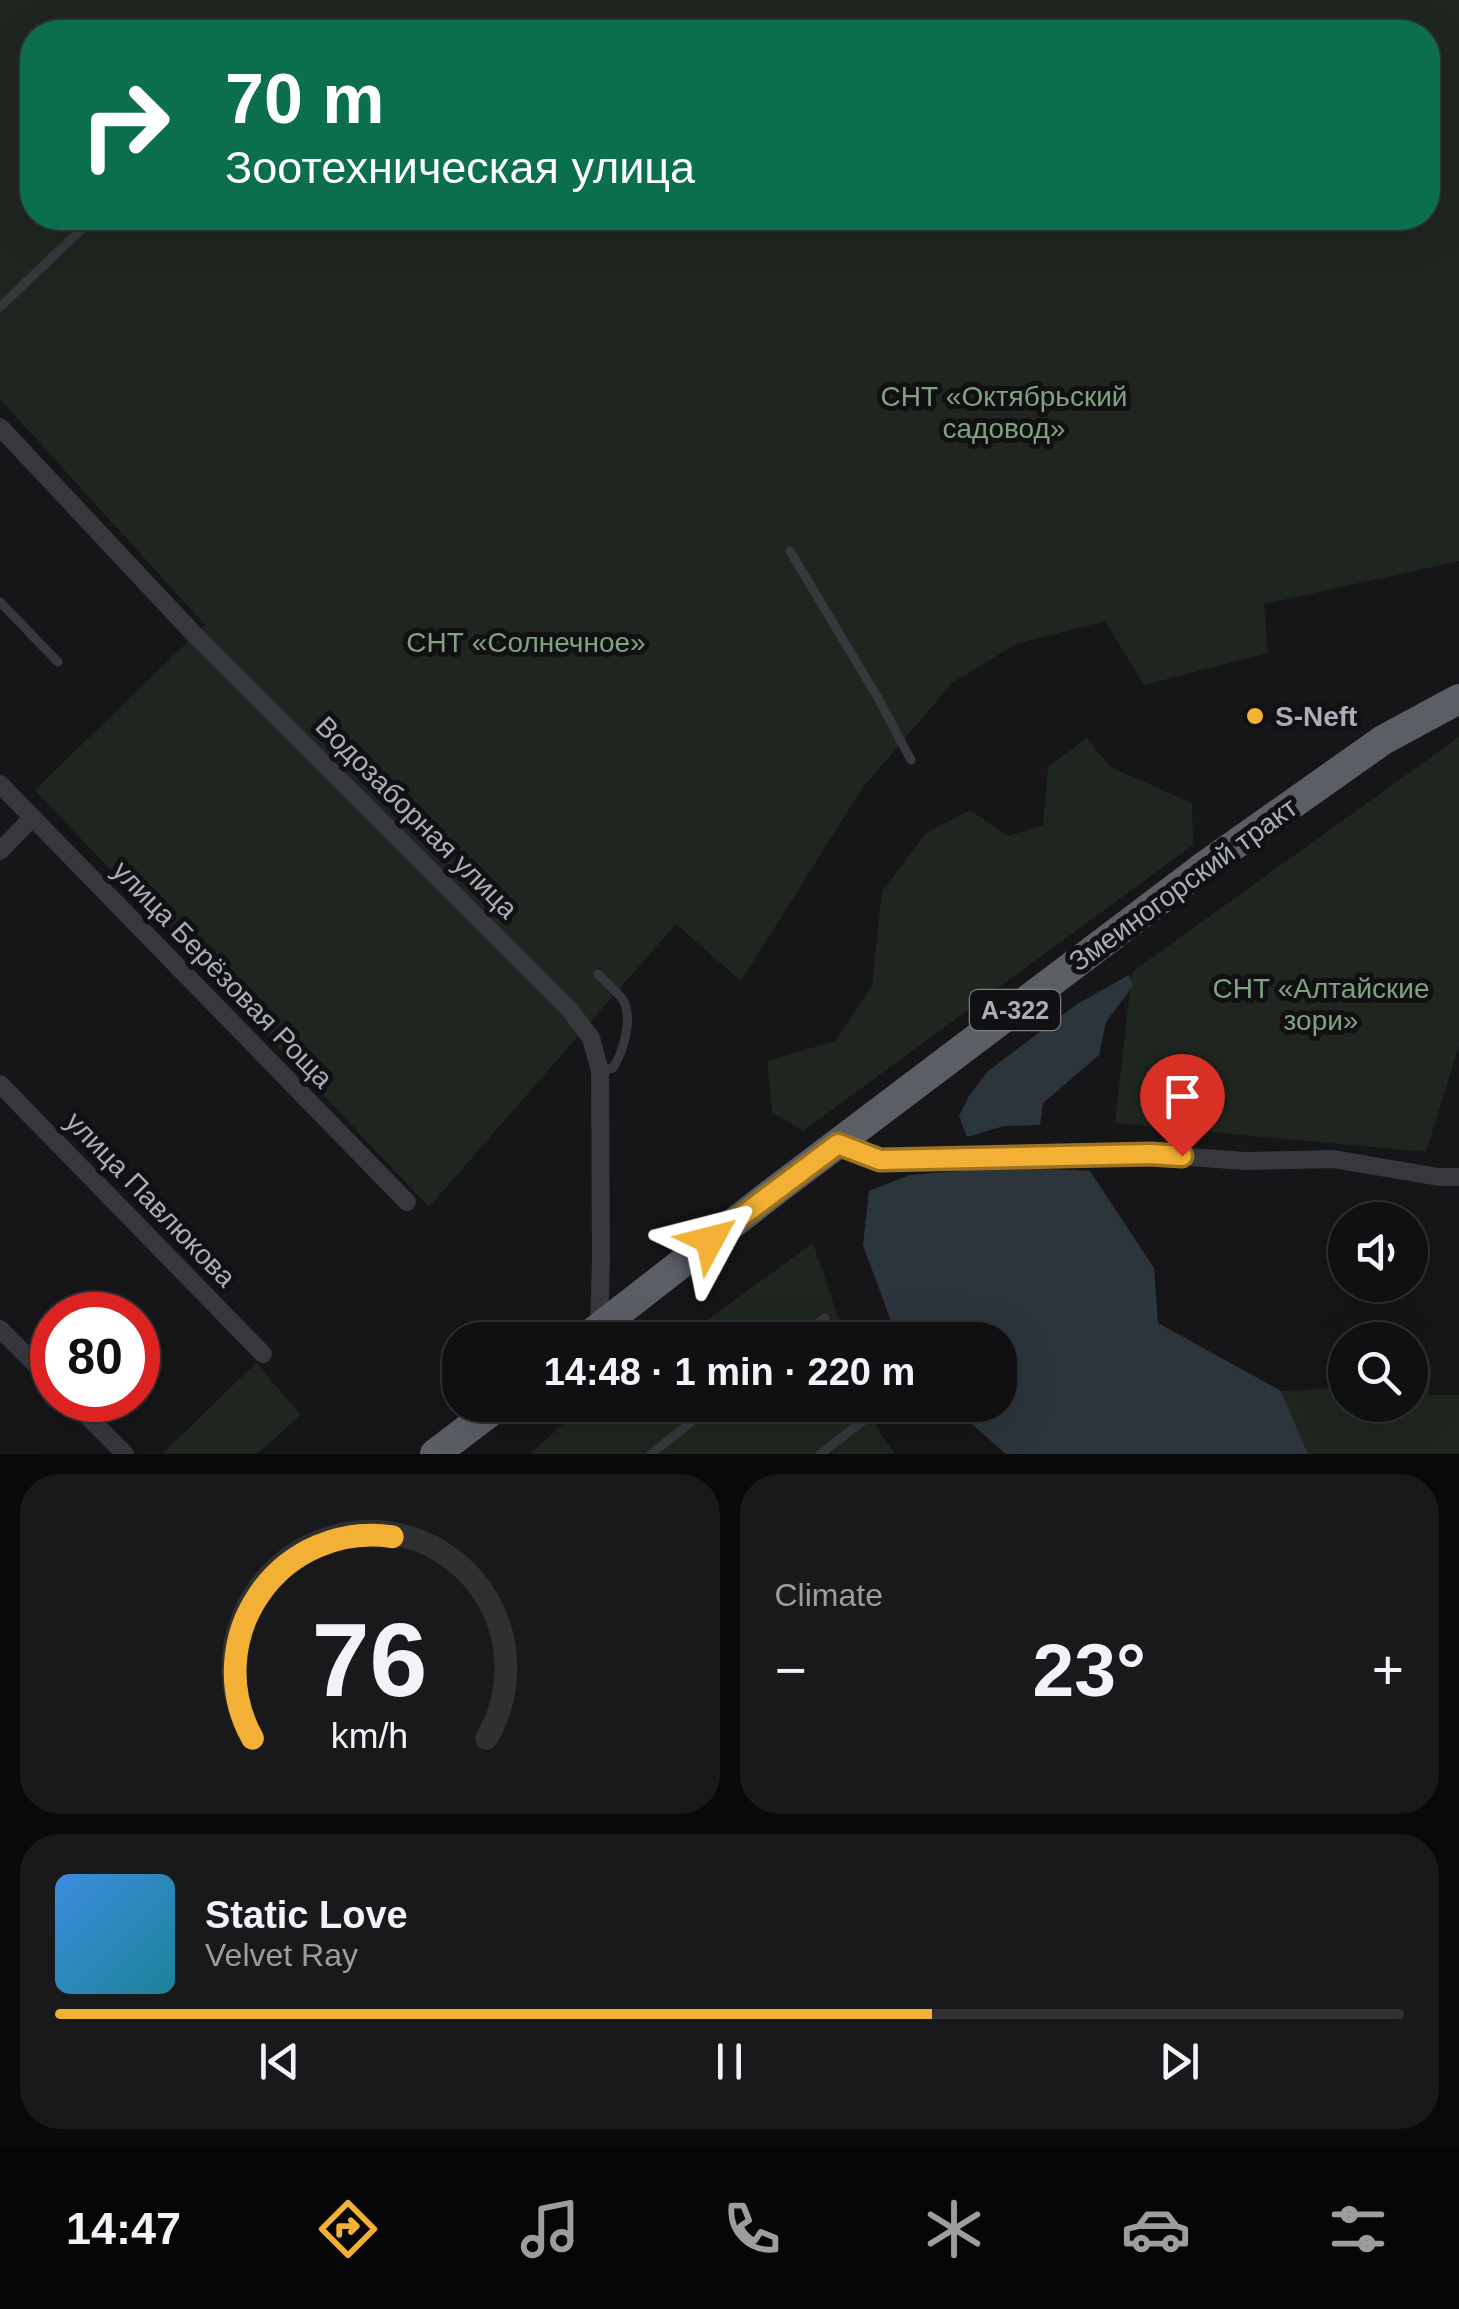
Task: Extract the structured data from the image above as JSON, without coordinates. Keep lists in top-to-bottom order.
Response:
{
  "streets": {
    "highway": ["Змеиногорский тракт", "А-322"],
    "street": ["Водозаборная улица", "улица Берёзовая Роща", "улица Павлюкова"]
  },
  "parks": ["СНТ «Октябрьский садовод»", "СНТ «Солнечное»", "СНТ «Алтайские зори»"],
  "places": ["S-Neft"],
  "page": {
    "turn": ["70 m", "Зоотехническая улица"],
    "limit": "80",
    "trip": "14:48 · 1 min · 220 m",
    "tile": "Climate",
    "heat": ["−", "23°", "+"],
    "song": ["Static Love", "Velvet Ray"],
    "tabs": "14:47",
    "gauge": ["76", "km/h"]
  }
}
